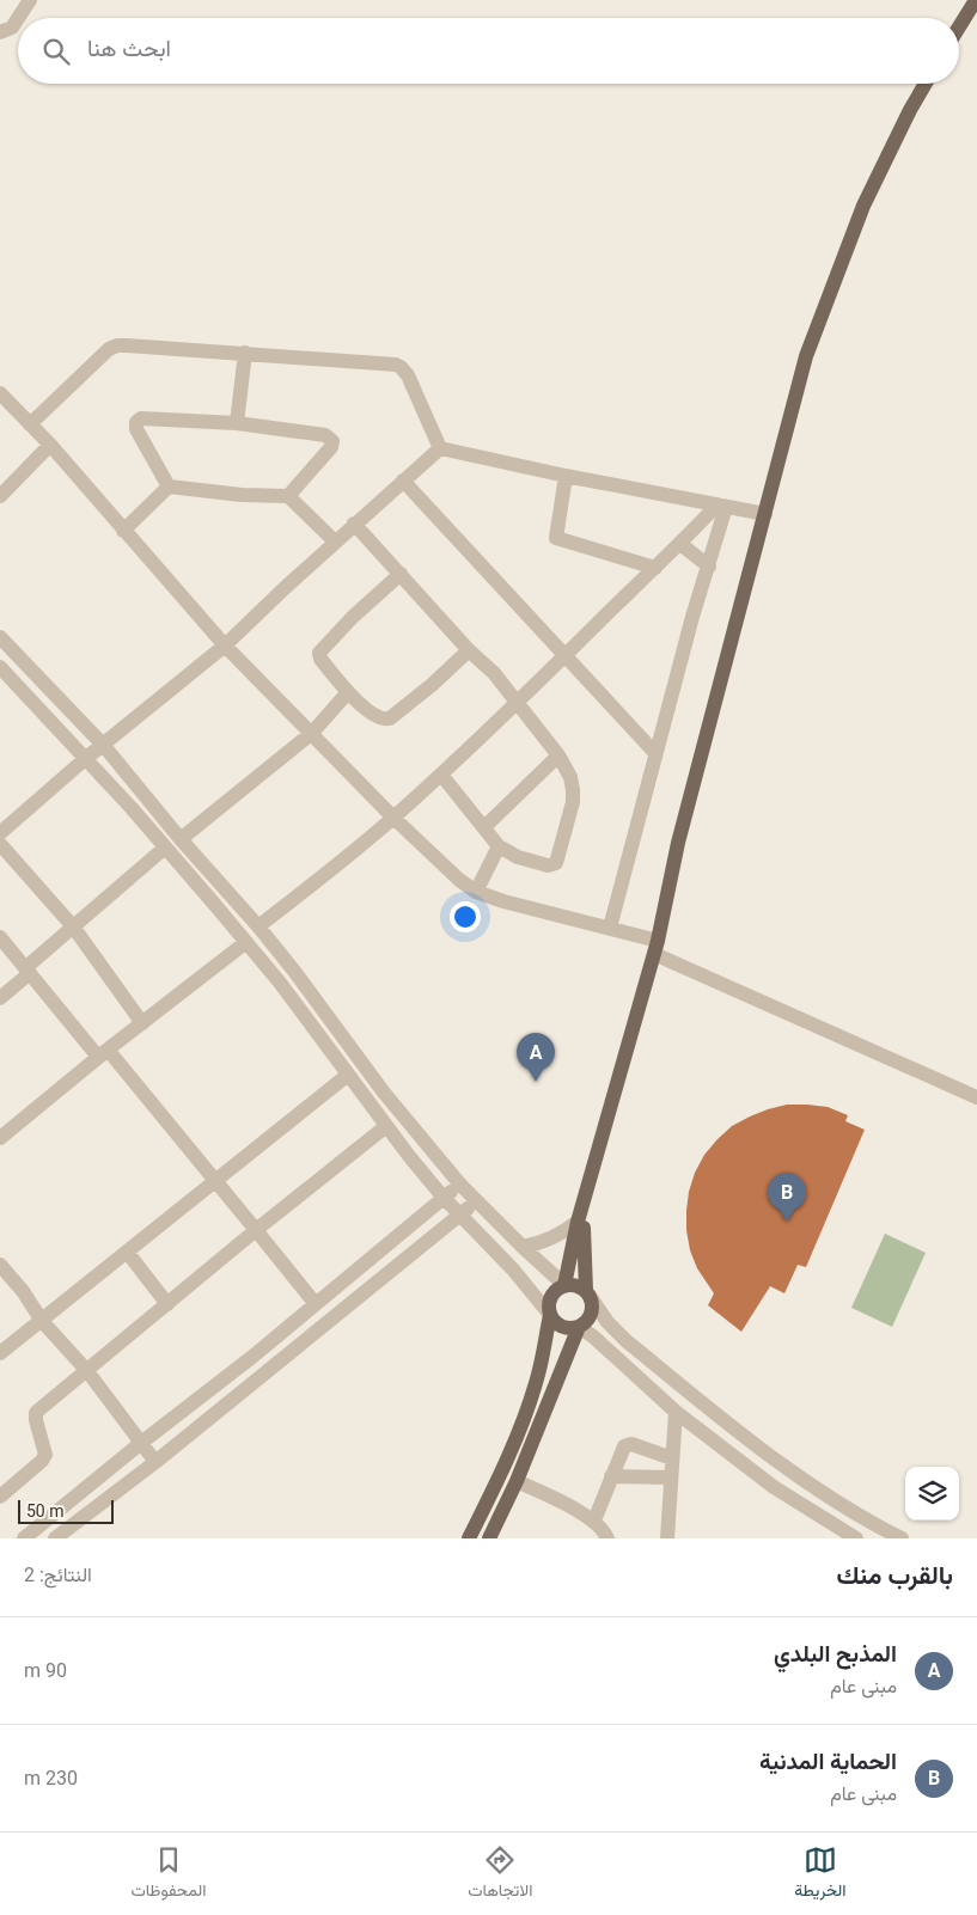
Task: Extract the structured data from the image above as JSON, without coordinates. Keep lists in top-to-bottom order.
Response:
{
  "scale_bar": "50 m",
  "page": {
    "search": "ابحث هنا",
    "pins": ["A", "B"],
    "scale": "50 m",
    "heading": ["بالقرب منك", "النتائج: 2"],
    "list": [
      {
        "mark": "A",
        "name": "المذبح البلدي",
        "note": "مبنى عام",
        "value": "90 m"
      },
      {
        "mark": "B",
        "name": "الحماية المدنية",
        "note": "مبنى عام",
        "value": "230 m"
      }
    ],
    "nav": ["الخريطة", "الاتجاهات", "المحفوظات"]
  }
}
